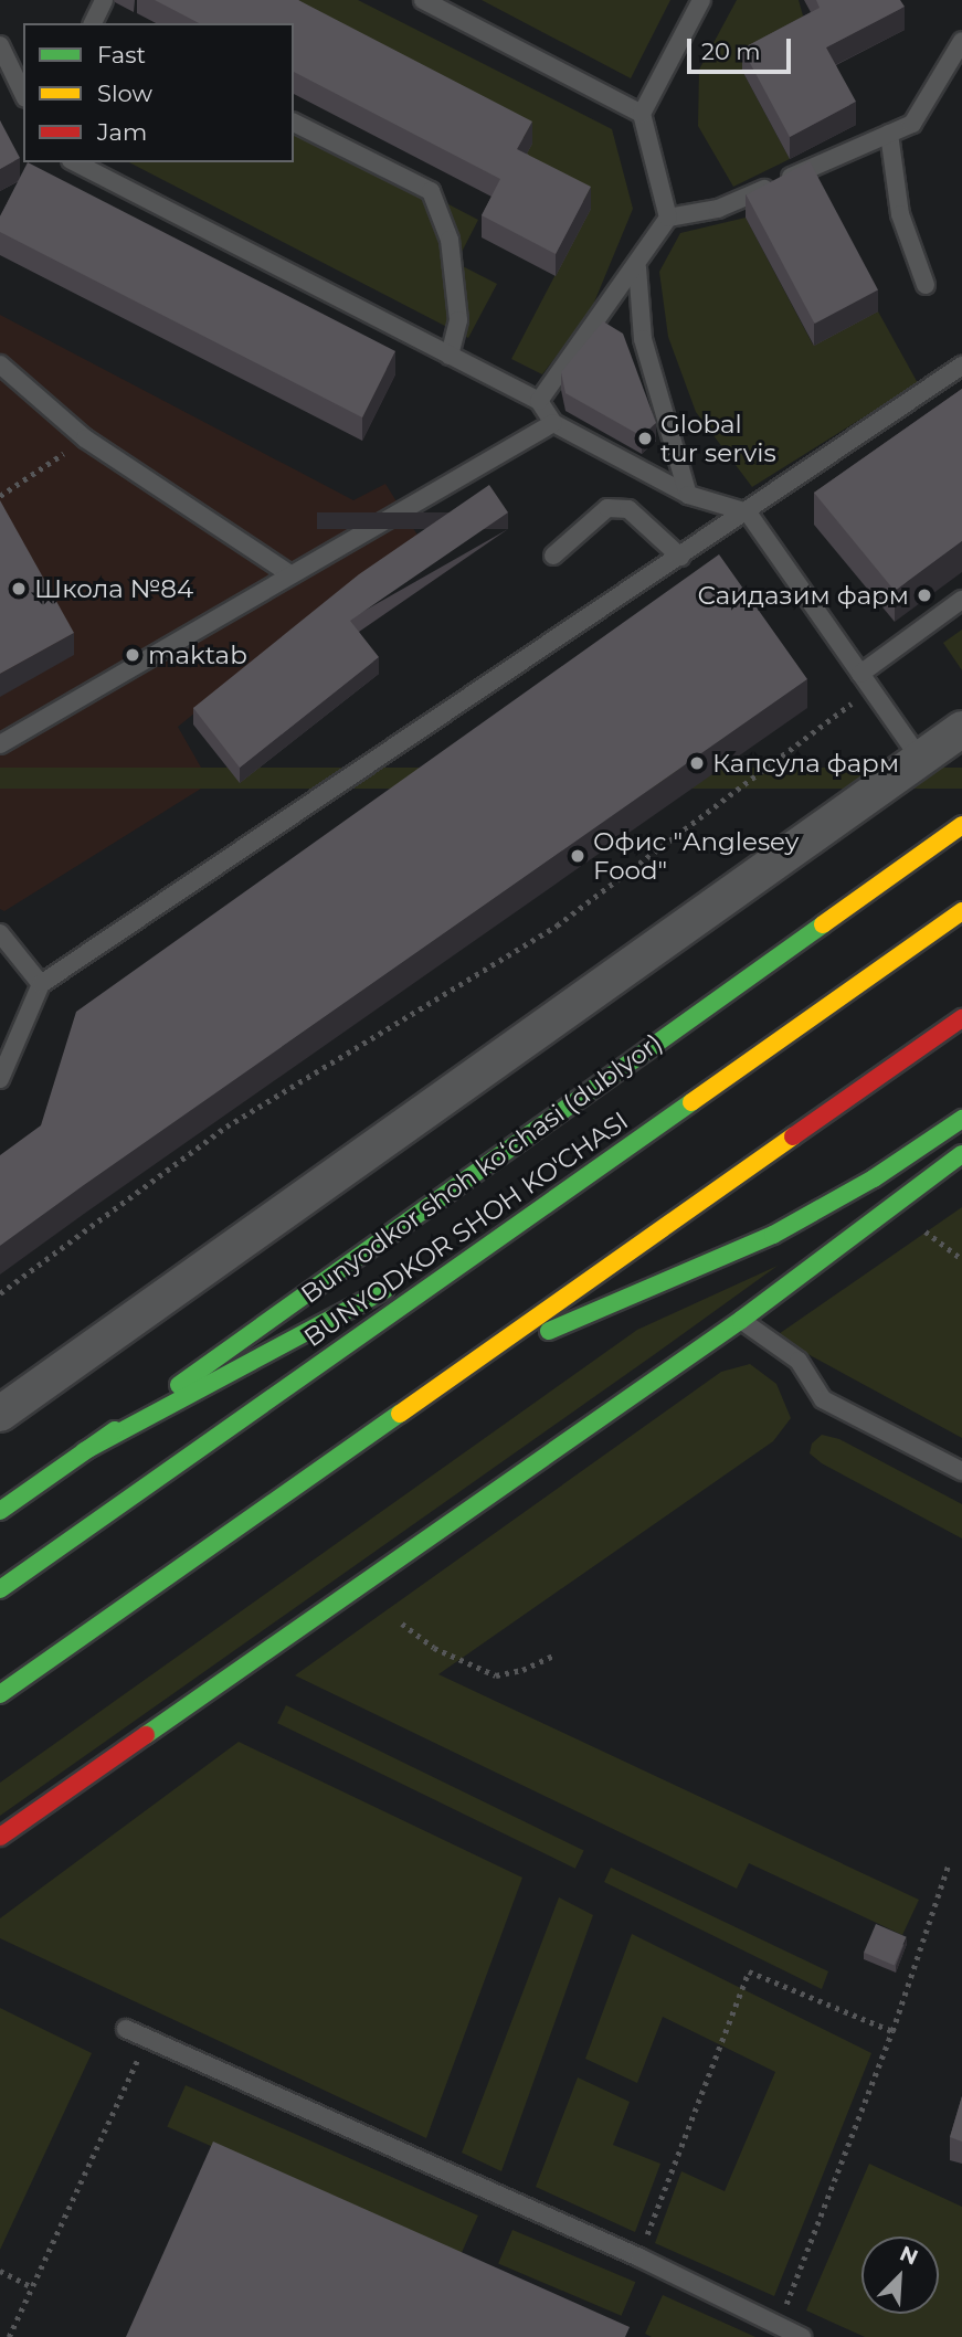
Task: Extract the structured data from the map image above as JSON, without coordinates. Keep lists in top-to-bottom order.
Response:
{
  "streets": {
    "main road": ["Bunyodkor shoh koʻchasi (dublyor)", "BUNYODKOR SHOH KO'CHASI"]
  },
  "places": [
    "Global tur servis",
    "Школа №84",
    "Саидазим фарм",
    "maktab",
    "Капсула фарм",
    "Офис \"Anglesey Food\""
  ],
  "legend": ["Fast", "Slow", "Jam"],
  "scale_bar": "20 m",
  "north": "top right"
}
